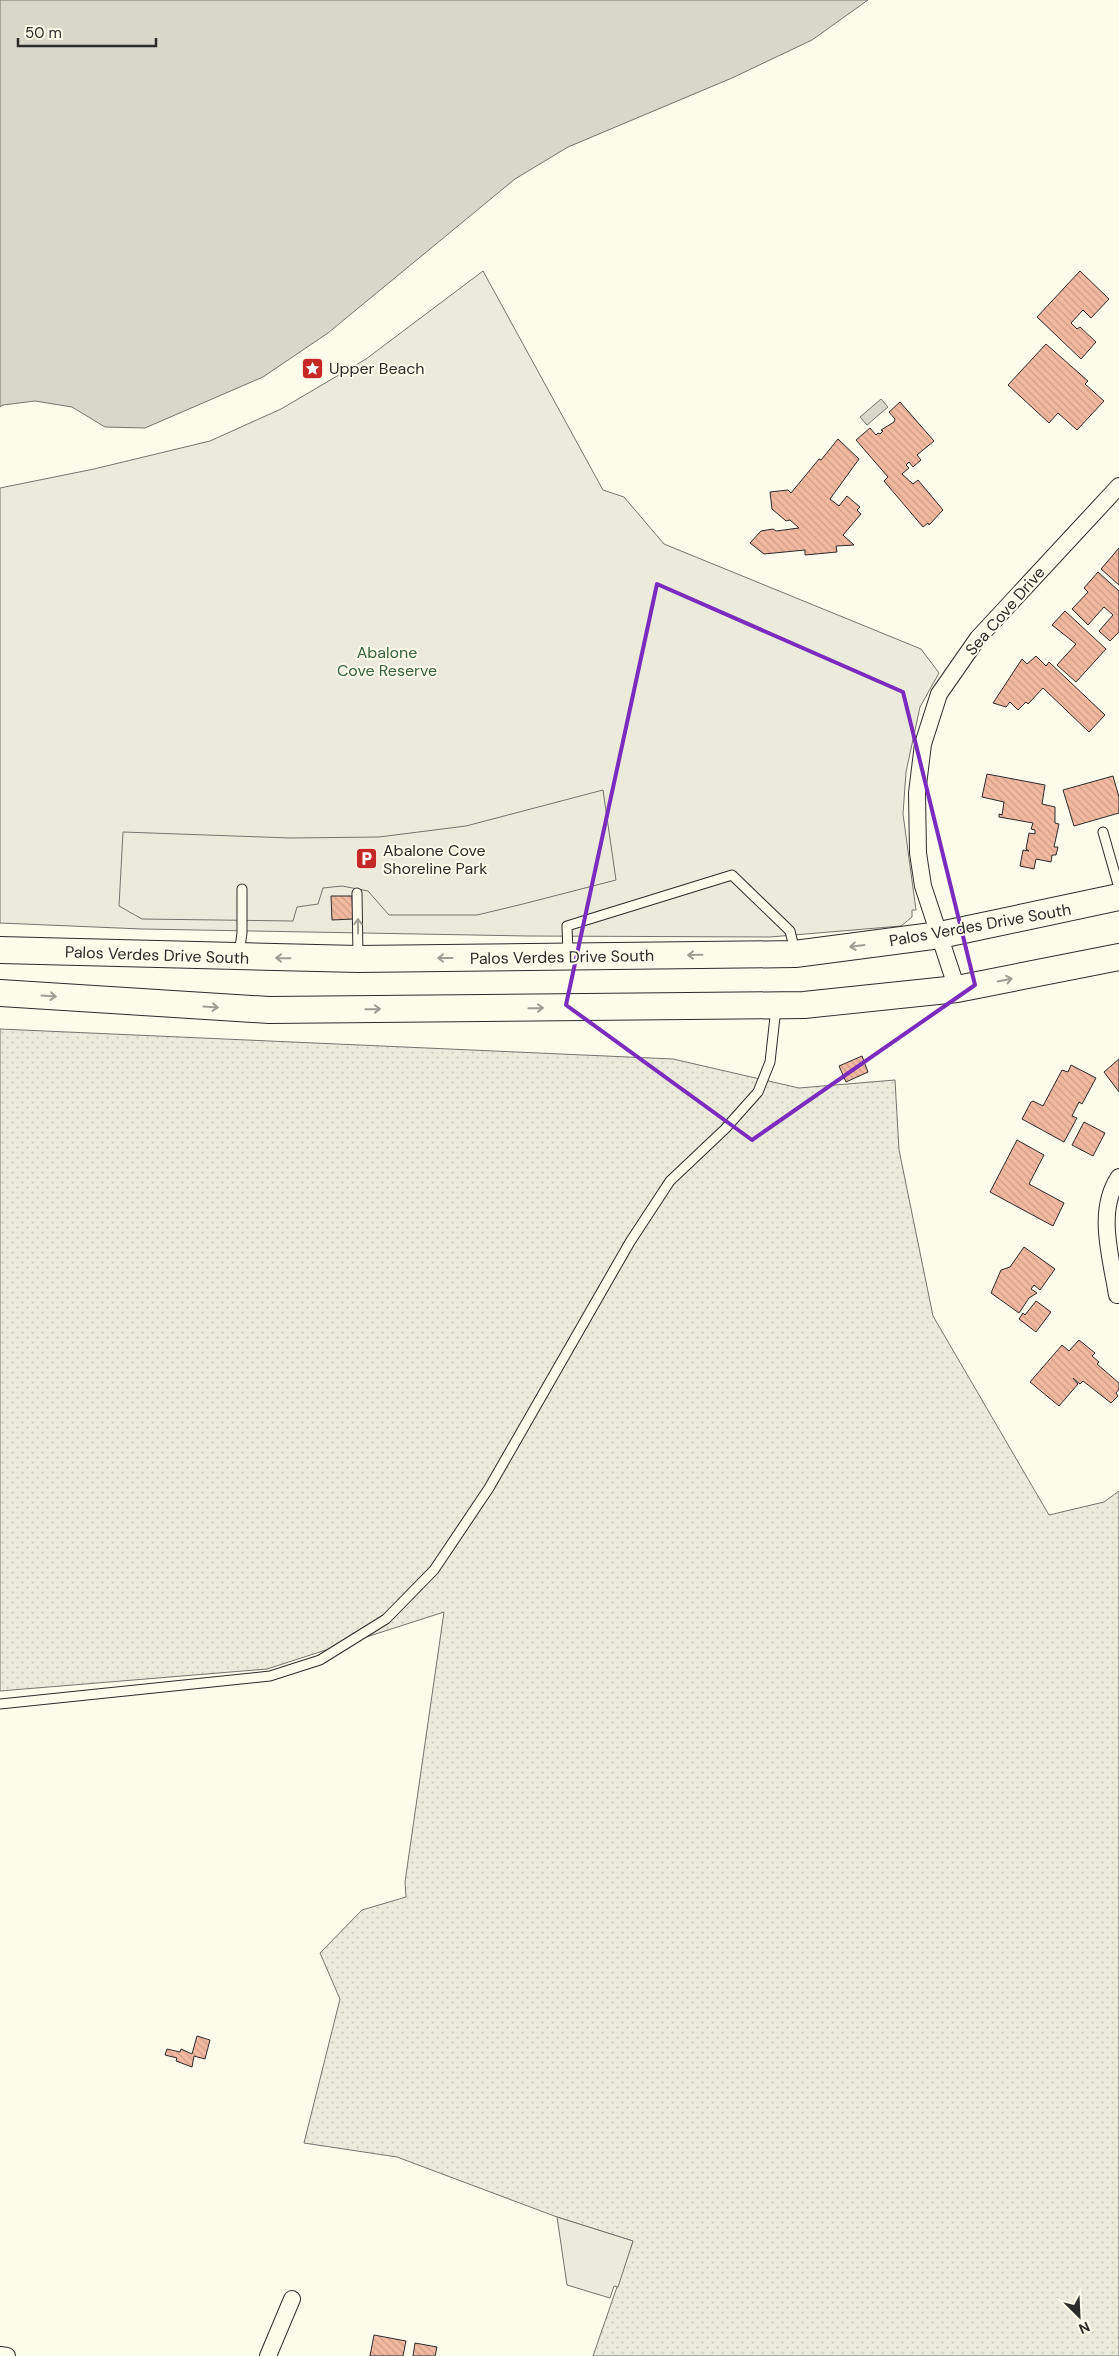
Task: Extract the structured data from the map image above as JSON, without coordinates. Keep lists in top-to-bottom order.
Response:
{
  "streets": {
    "main road": ["Palos Verdes Drive South"],
    "street": ["Sea Cove Drive"]
  },
  "crossings": [
    ["Sea Cove Drive", "Palos Verdes Drive South"]
  ],
  "parks": ["Abalone Cove Reserve"],
  "places": {
    "place": ["Upper Beach"],
    "parking": ["Abalone Cove Shoreline Park"]
  },
  "scale_bar": "50 m",
  "north": "bottom right"
}
